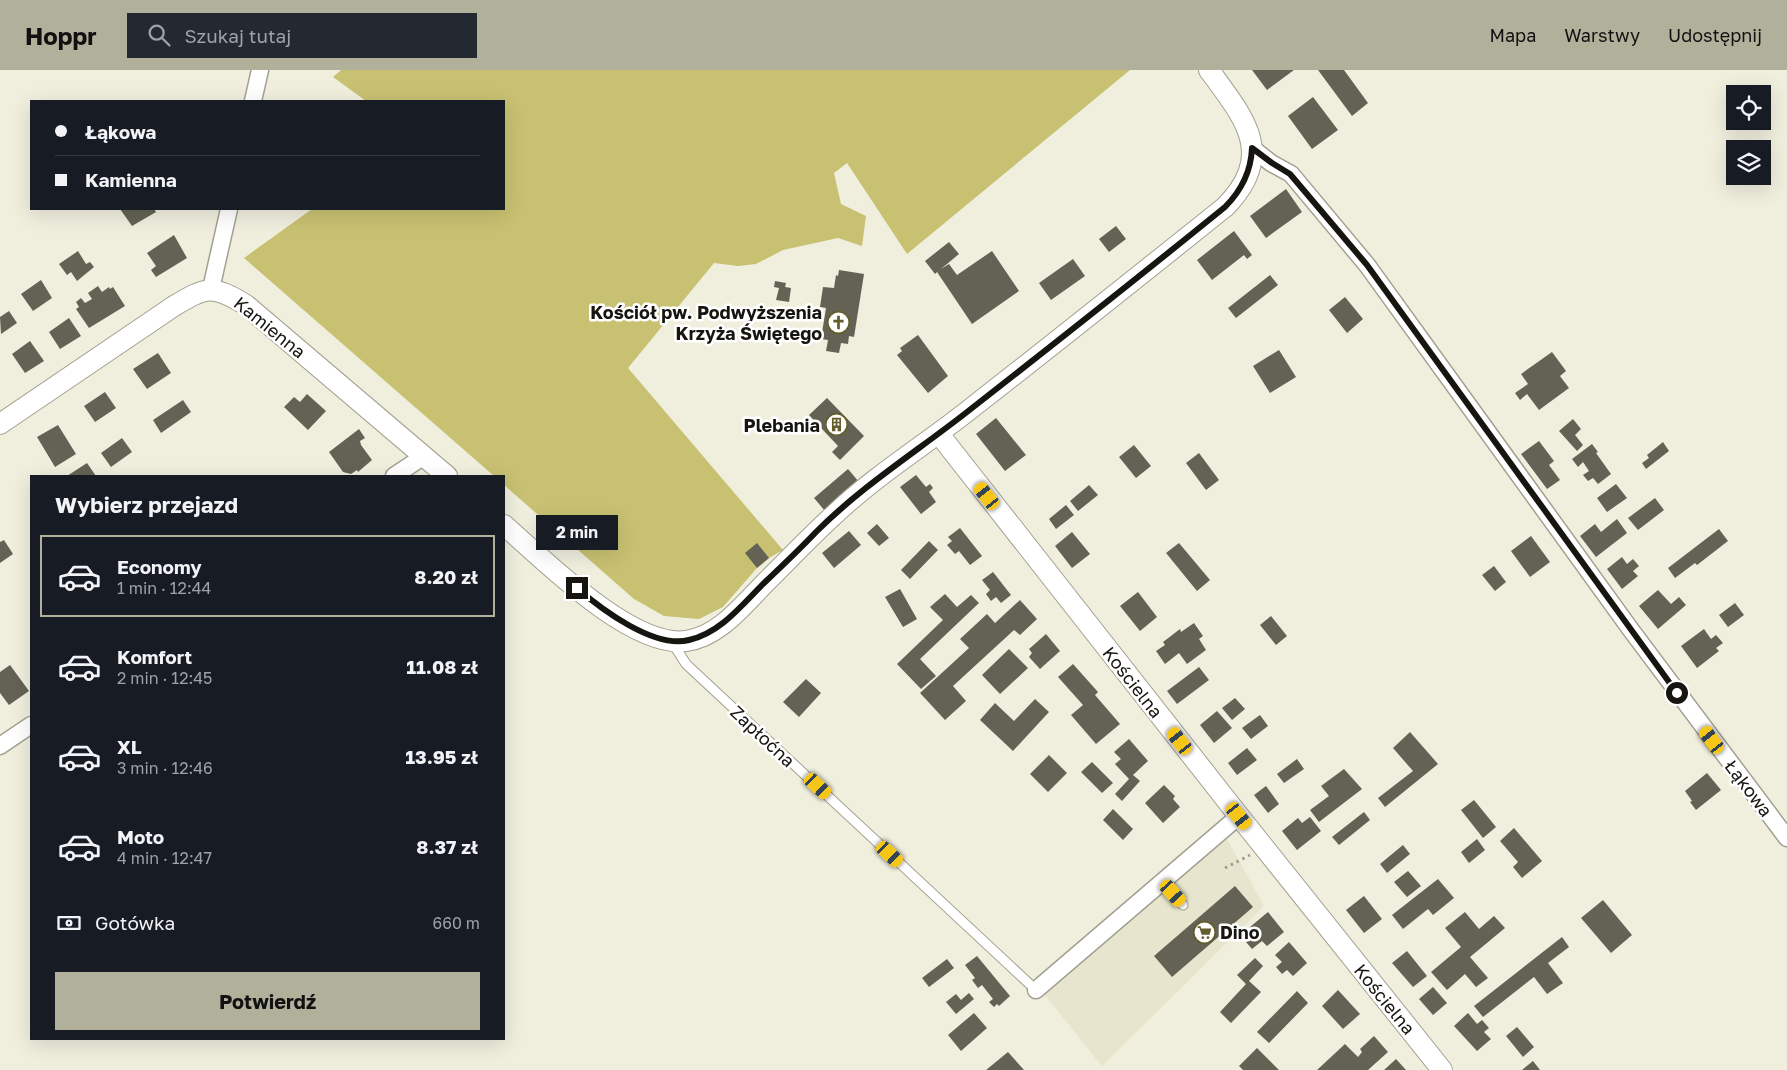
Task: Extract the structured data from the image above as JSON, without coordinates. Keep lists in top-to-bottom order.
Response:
{
  "streets": {
    "street": ["Kamienna", "Kościelna", "Łąkowa"],
    "lane": ["Zapłoćna"]
  },
  "places": {
    "church": ["Kościół pw. Podwyższenia Krzyża Świętego"],
    "building": ["Plebania"],
    "supermarket": ["Dino"]
  },
  "page": {
    "header": "Hoppr",
    "search": "Szukaj tutaj",
    "nav": ["Mapa", "Warstwy", "Udostępnij"],
    "banner": ["Łąkowa", "Kamienna"],
    "heading": "Wybierz przejazd",
    "bubble": "2 min",
    "list": [
      {
        "name": "Economy",
        "note": "1 min · 12:44",
        "value": "8.20 zł"
      },
      {
        "name": "Komfort",
        "note": "2 min · 12:45",
        "value": "11.08 zł"
      },
      {
        "name": "XL",
        "note": "3 min · 12:46",
        "value": "13.95 zł"
      },
      {
        "name": "Moto",
        "note": "4 min · 12:47",
        "value": "8.37 zł"
      }
    ],
    "pay": ["Gotówka", "660 m"],
    "buttons": "Potwierdź"
  }
}
